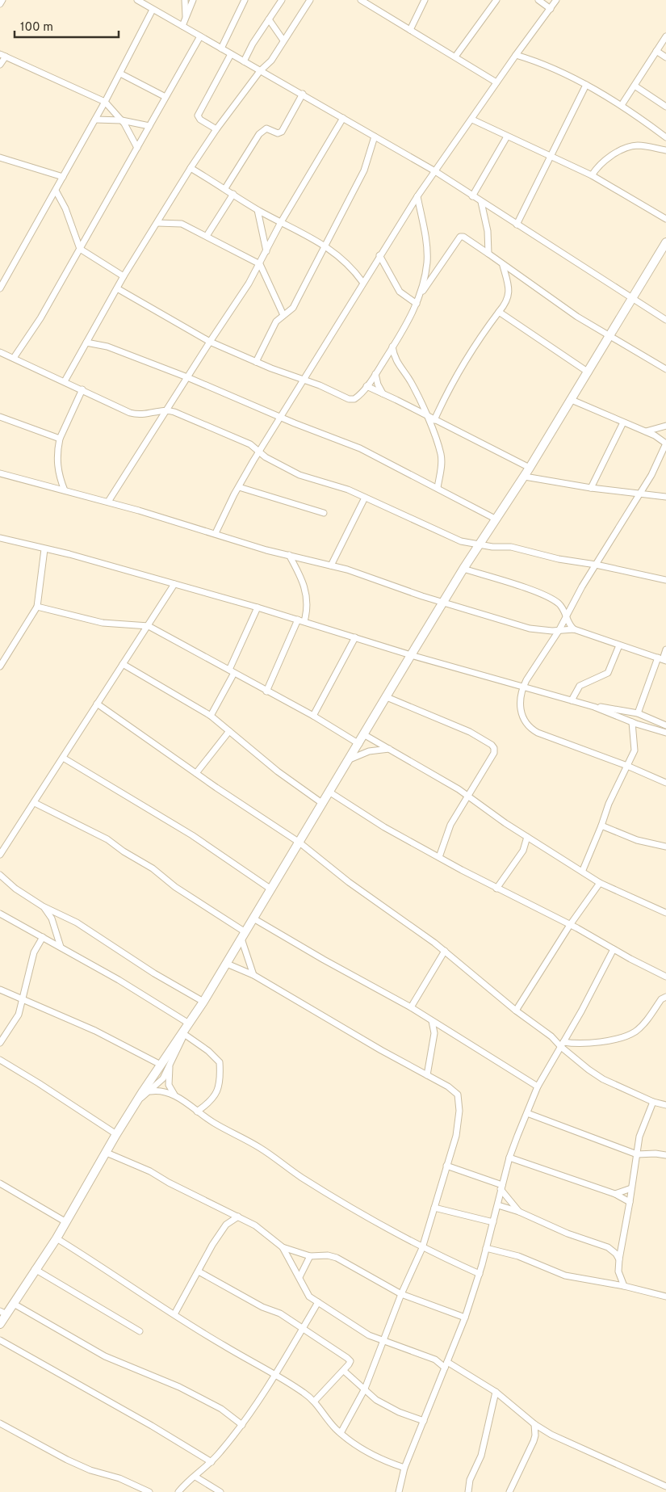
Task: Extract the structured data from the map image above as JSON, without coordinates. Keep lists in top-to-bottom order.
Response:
{
  "scale_bar": "100 m"
}
